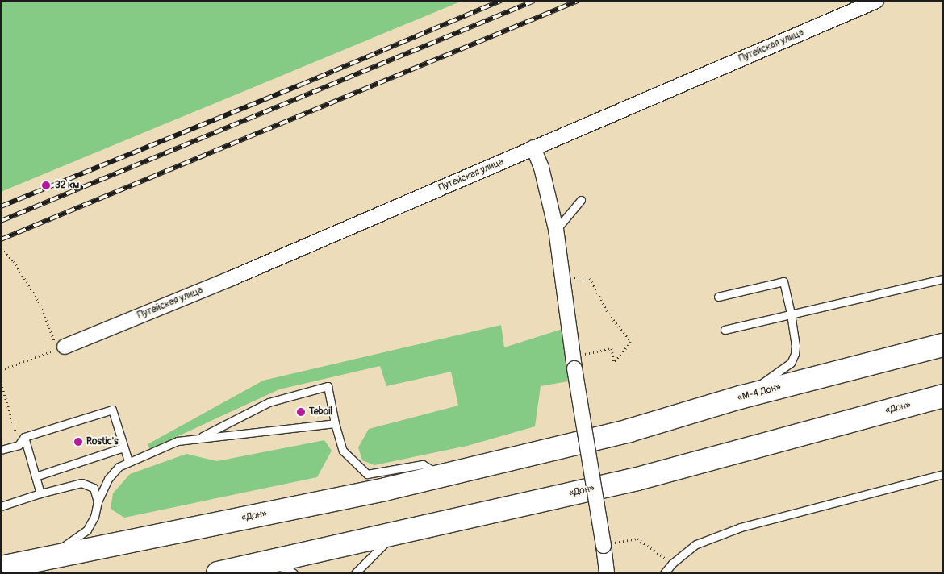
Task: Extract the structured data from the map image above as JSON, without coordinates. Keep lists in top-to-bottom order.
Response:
{
  "streets": {
    "highway": ["«М-4 Дон»", "«Дон»"],
    "street": ["Путейская улица"]
  },
  "crossings": [
    ["«М-4 Дон»", "«Дон»"]
  ],
  "places": ["32 км", "Teboil", "Rostic's"]
}
